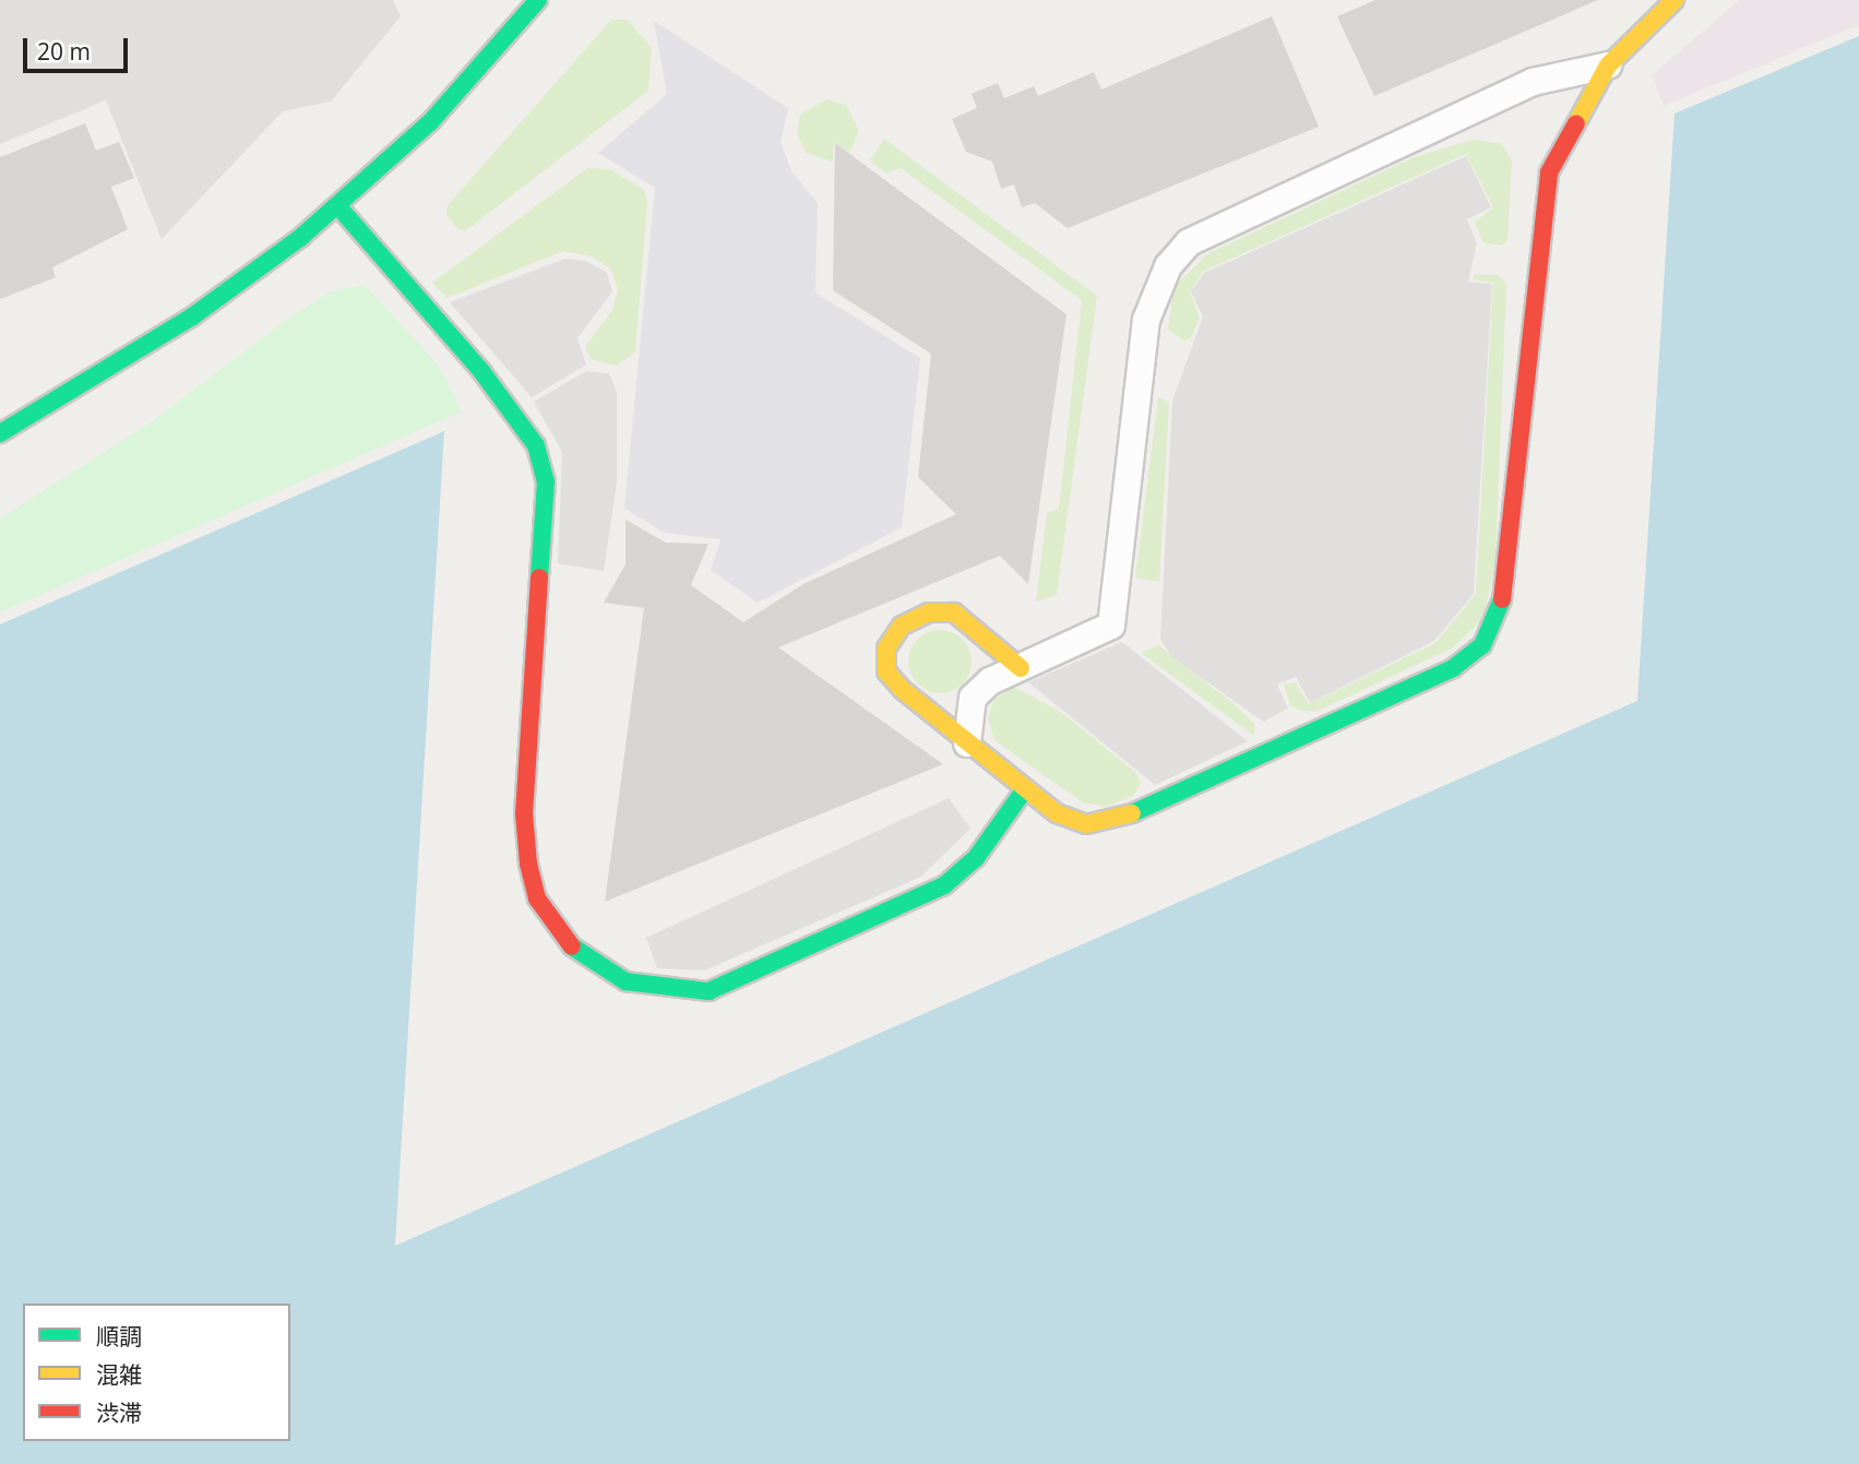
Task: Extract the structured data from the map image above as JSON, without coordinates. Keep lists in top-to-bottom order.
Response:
{
  "legend": ["順調", "混雑", "渋滞"],
  "scale_bar": "20 m"
}
